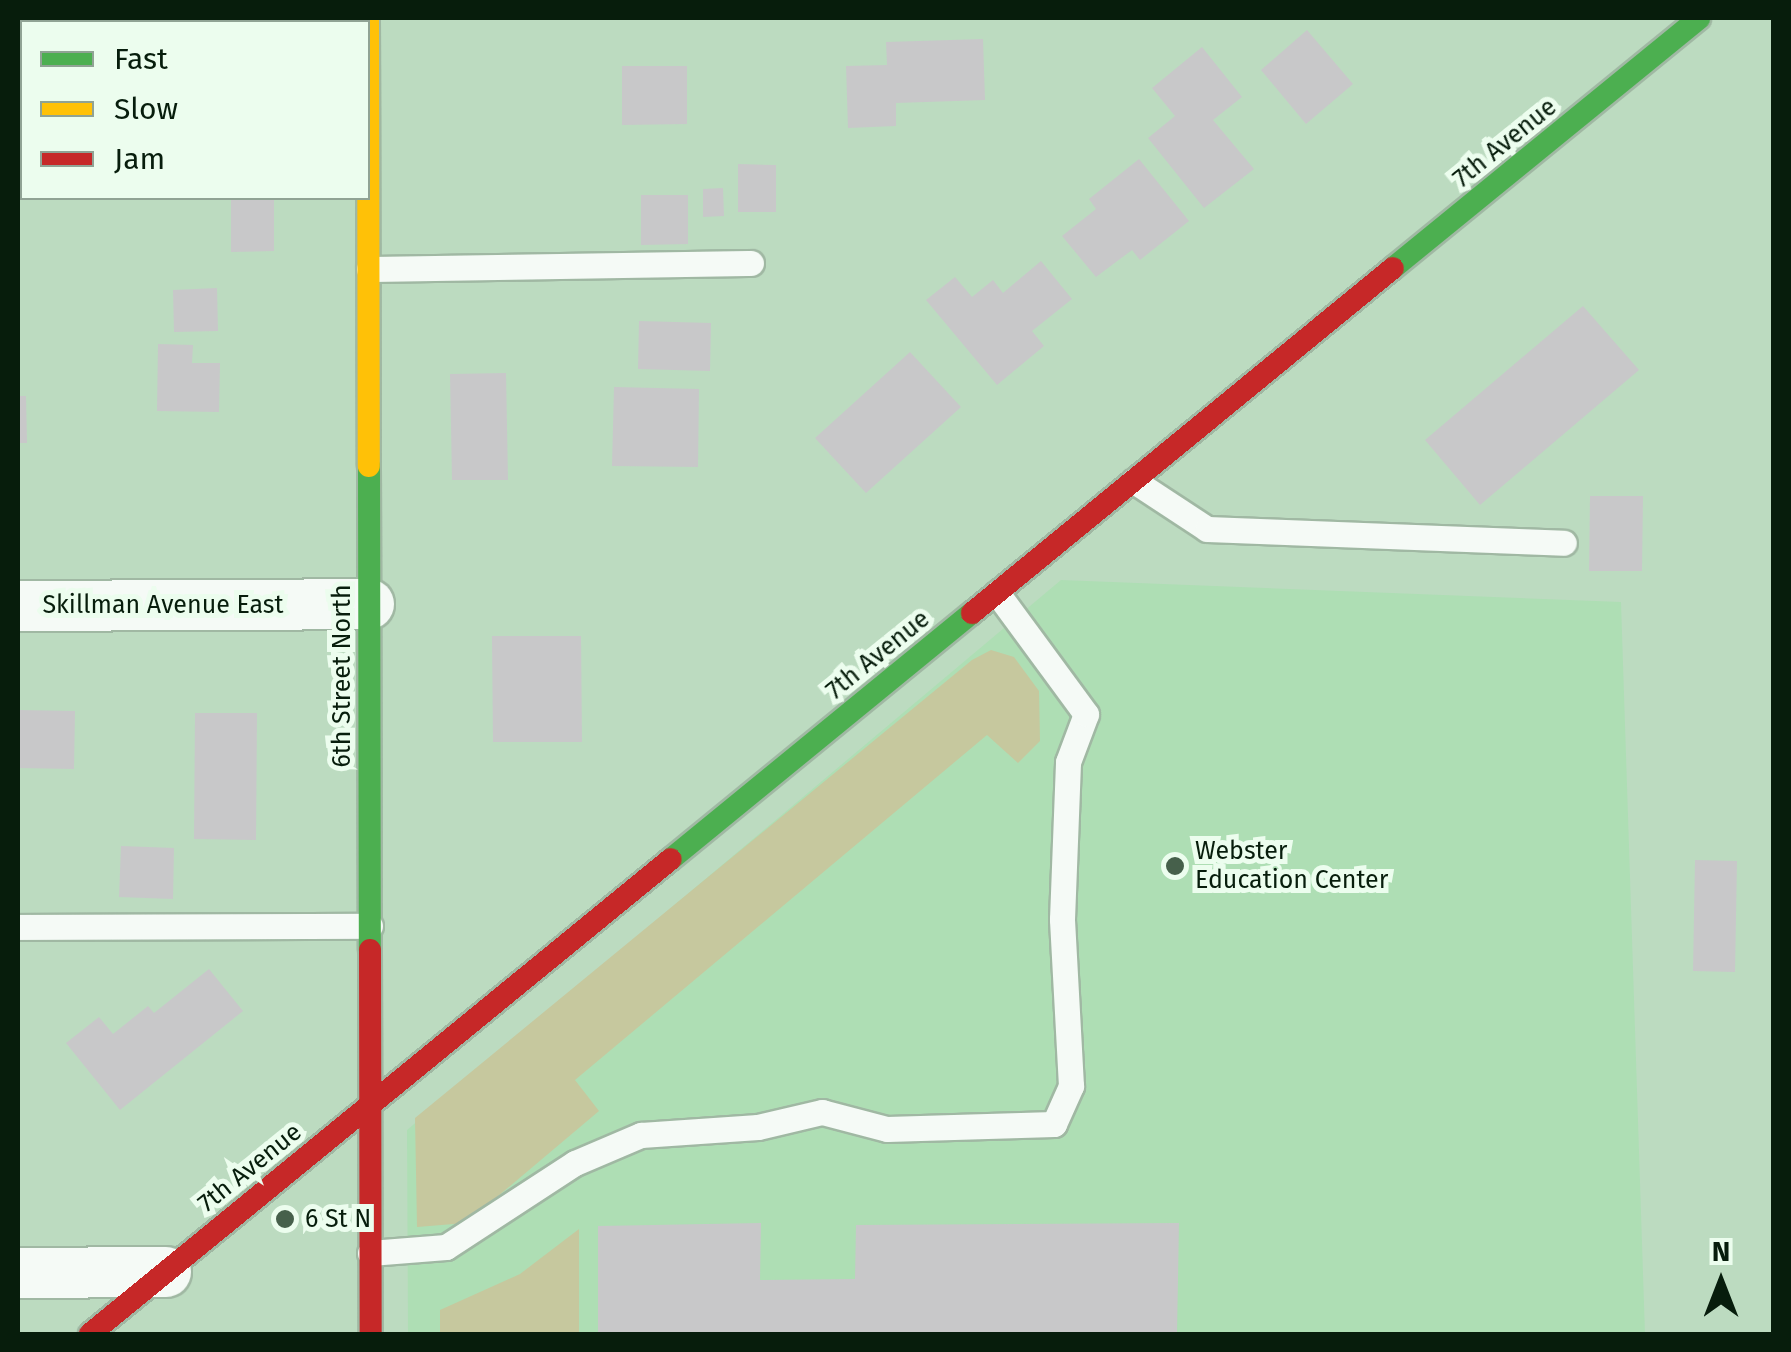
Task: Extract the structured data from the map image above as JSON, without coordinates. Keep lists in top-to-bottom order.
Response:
{
  "streets": {
    "street": ["7th Avenue", "Skillman Avenue East", "6th Street North"]
  },
  "crossings": [
    ["7th Avenue", "6th Street North"],
    ["Skillman Avenue East", "6th Street North"]
  ],
  "places": ["Webster Education Center", "6 St N"],
  "legend": ["Fast", "Slow", "Jam"],
  "north": "top"
}
